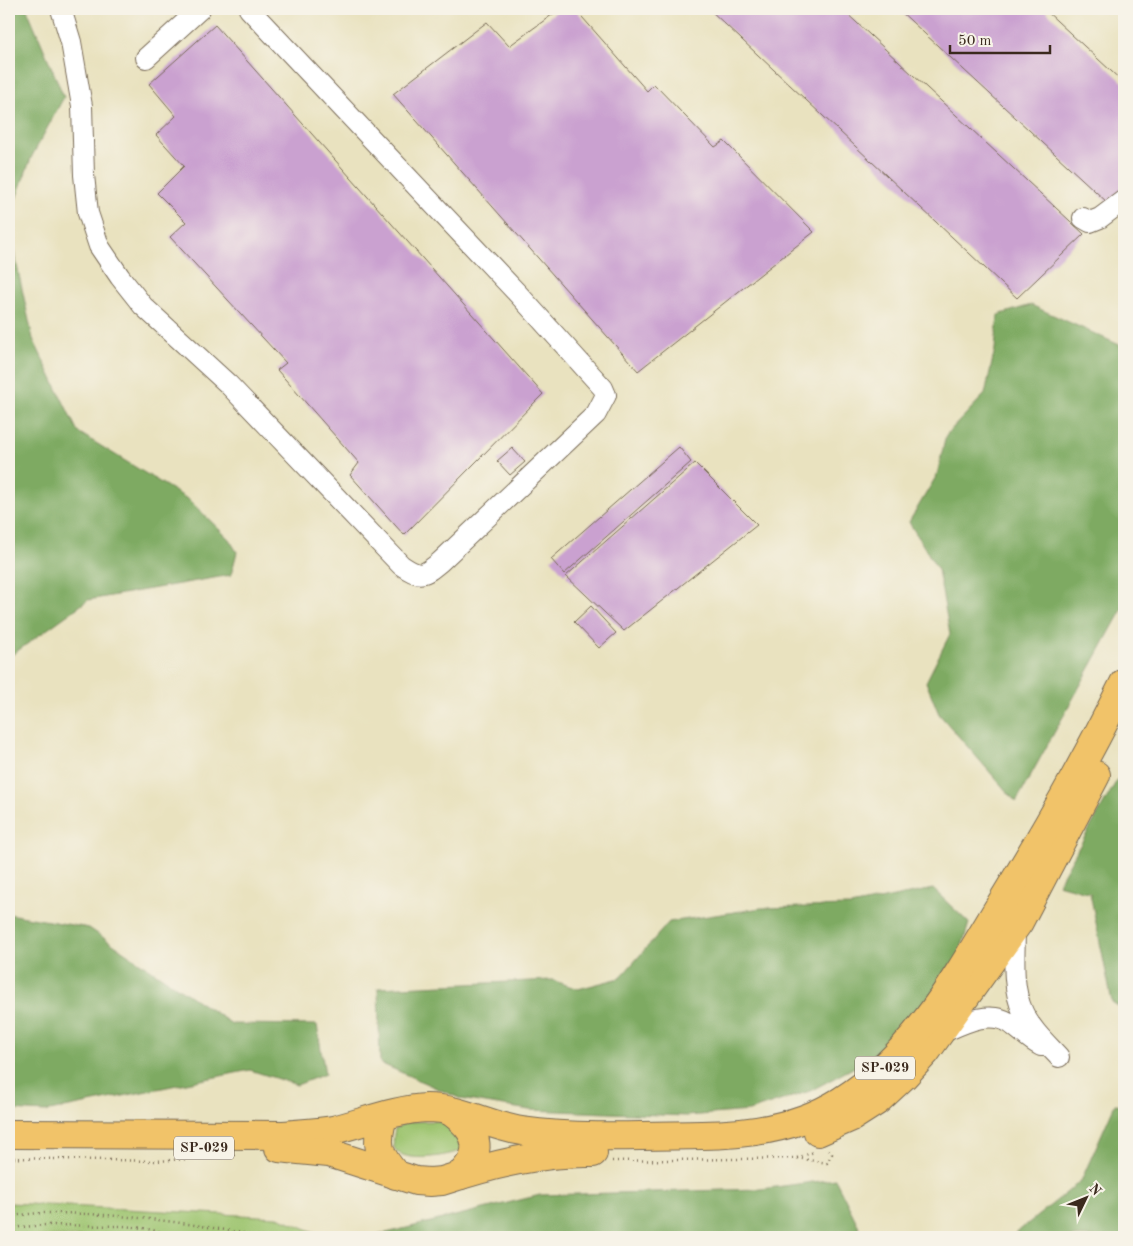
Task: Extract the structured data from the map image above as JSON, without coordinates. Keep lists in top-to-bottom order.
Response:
{
  "streets": {
    "highway": ["SP-029"]
  },
  "scale_bar": "50 m",
  "north": "top right"
}
